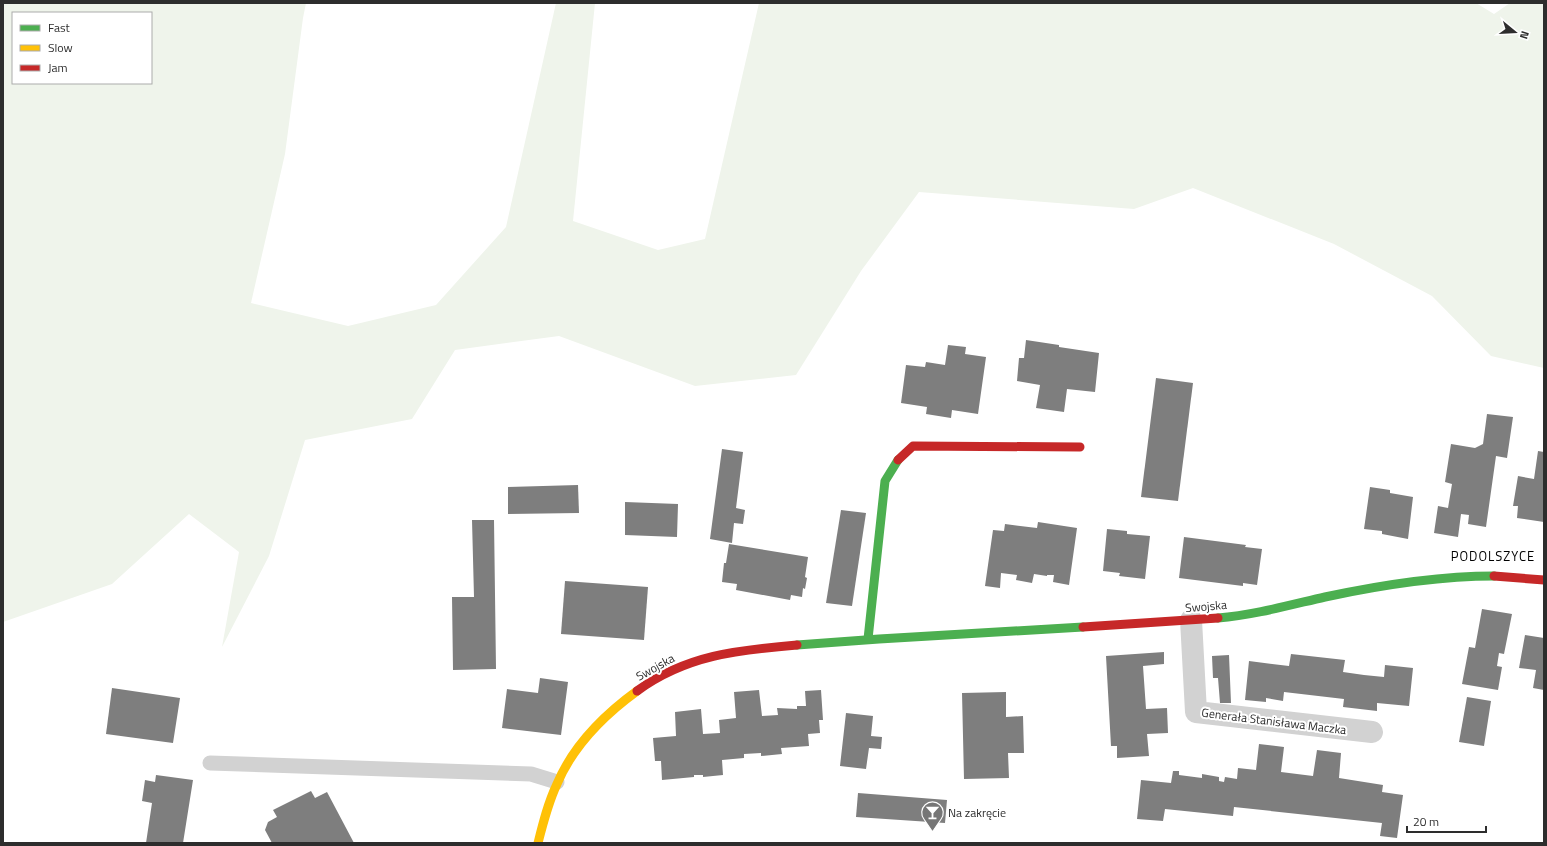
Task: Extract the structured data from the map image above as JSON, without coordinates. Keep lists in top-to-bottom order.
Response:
{
  "streets": {
    "street": ["Swojska", "Generała Stanisława Maczka"]
  },
  "crossings": [
    ["Swojska", "Generała Stanisława Maczka"]
  ],
  "districts": ["PODOLSZYCE"],
  "places": {
    "bar": ["Na zakręcie"]
  },
  "legend": ["Fast", "Slow", "Jam"],
  "scale_bar": "20 m",
  "north": "right"
}
